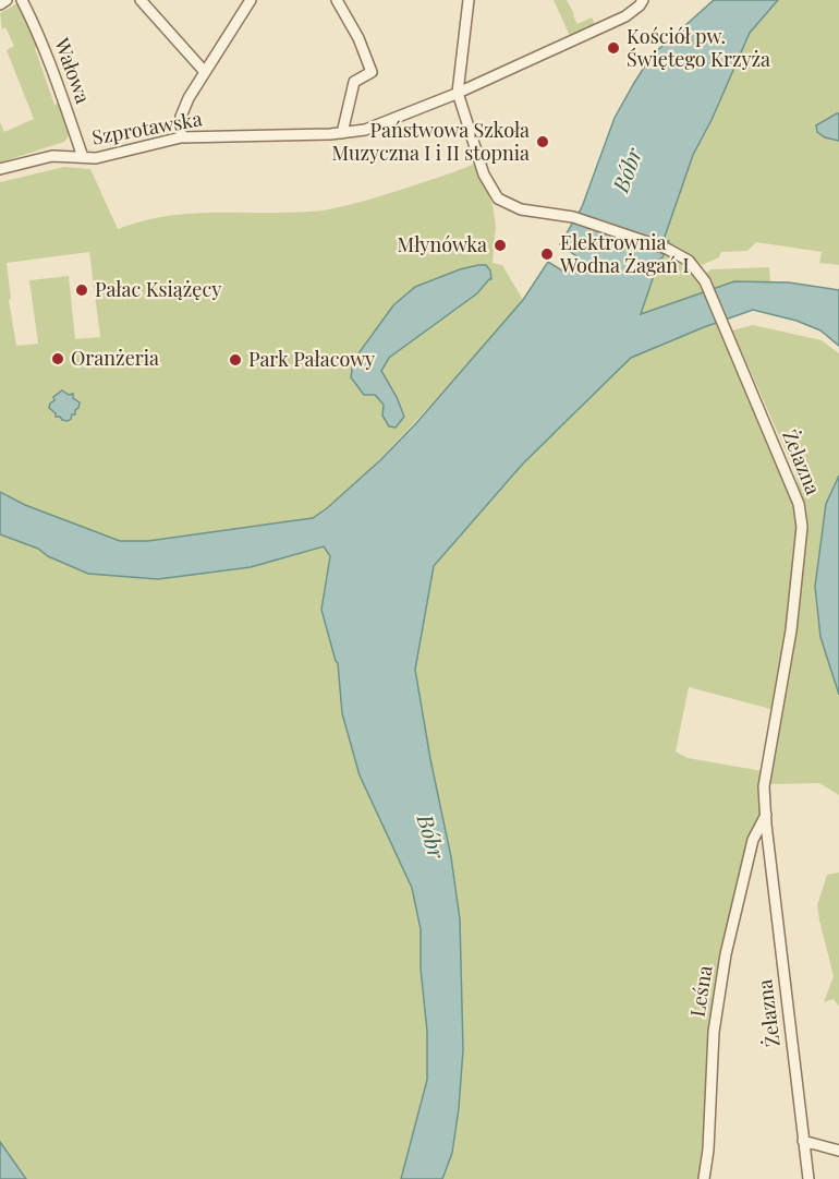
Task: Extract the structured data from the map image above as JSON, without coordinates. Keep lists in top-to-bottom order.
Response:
{
  "streets": {
    "street": [
      "Wałowa",
      "Szprotawska",
      "Żelazna",
      "Leśna"
    ]
  },
  "crossings": [
    ["Wałowa", "Szprotawska"],
    ["Szprotawska", "Żelazna"],
    ["Żelazna", "Leśna"]
  ],
  "water": ["Bóbr"],
  "places": [
    "Kościół pw. Świętego Krzyża",
    "Państwowa Szkoła Muzyczna I i II stopnia",
    "Młynówka",
    "Elektrownia Wodna Żagań I",
    "Pałac Książęcy",
    "Oranżeria",
    "Park Pałacowy"
  ]
}
